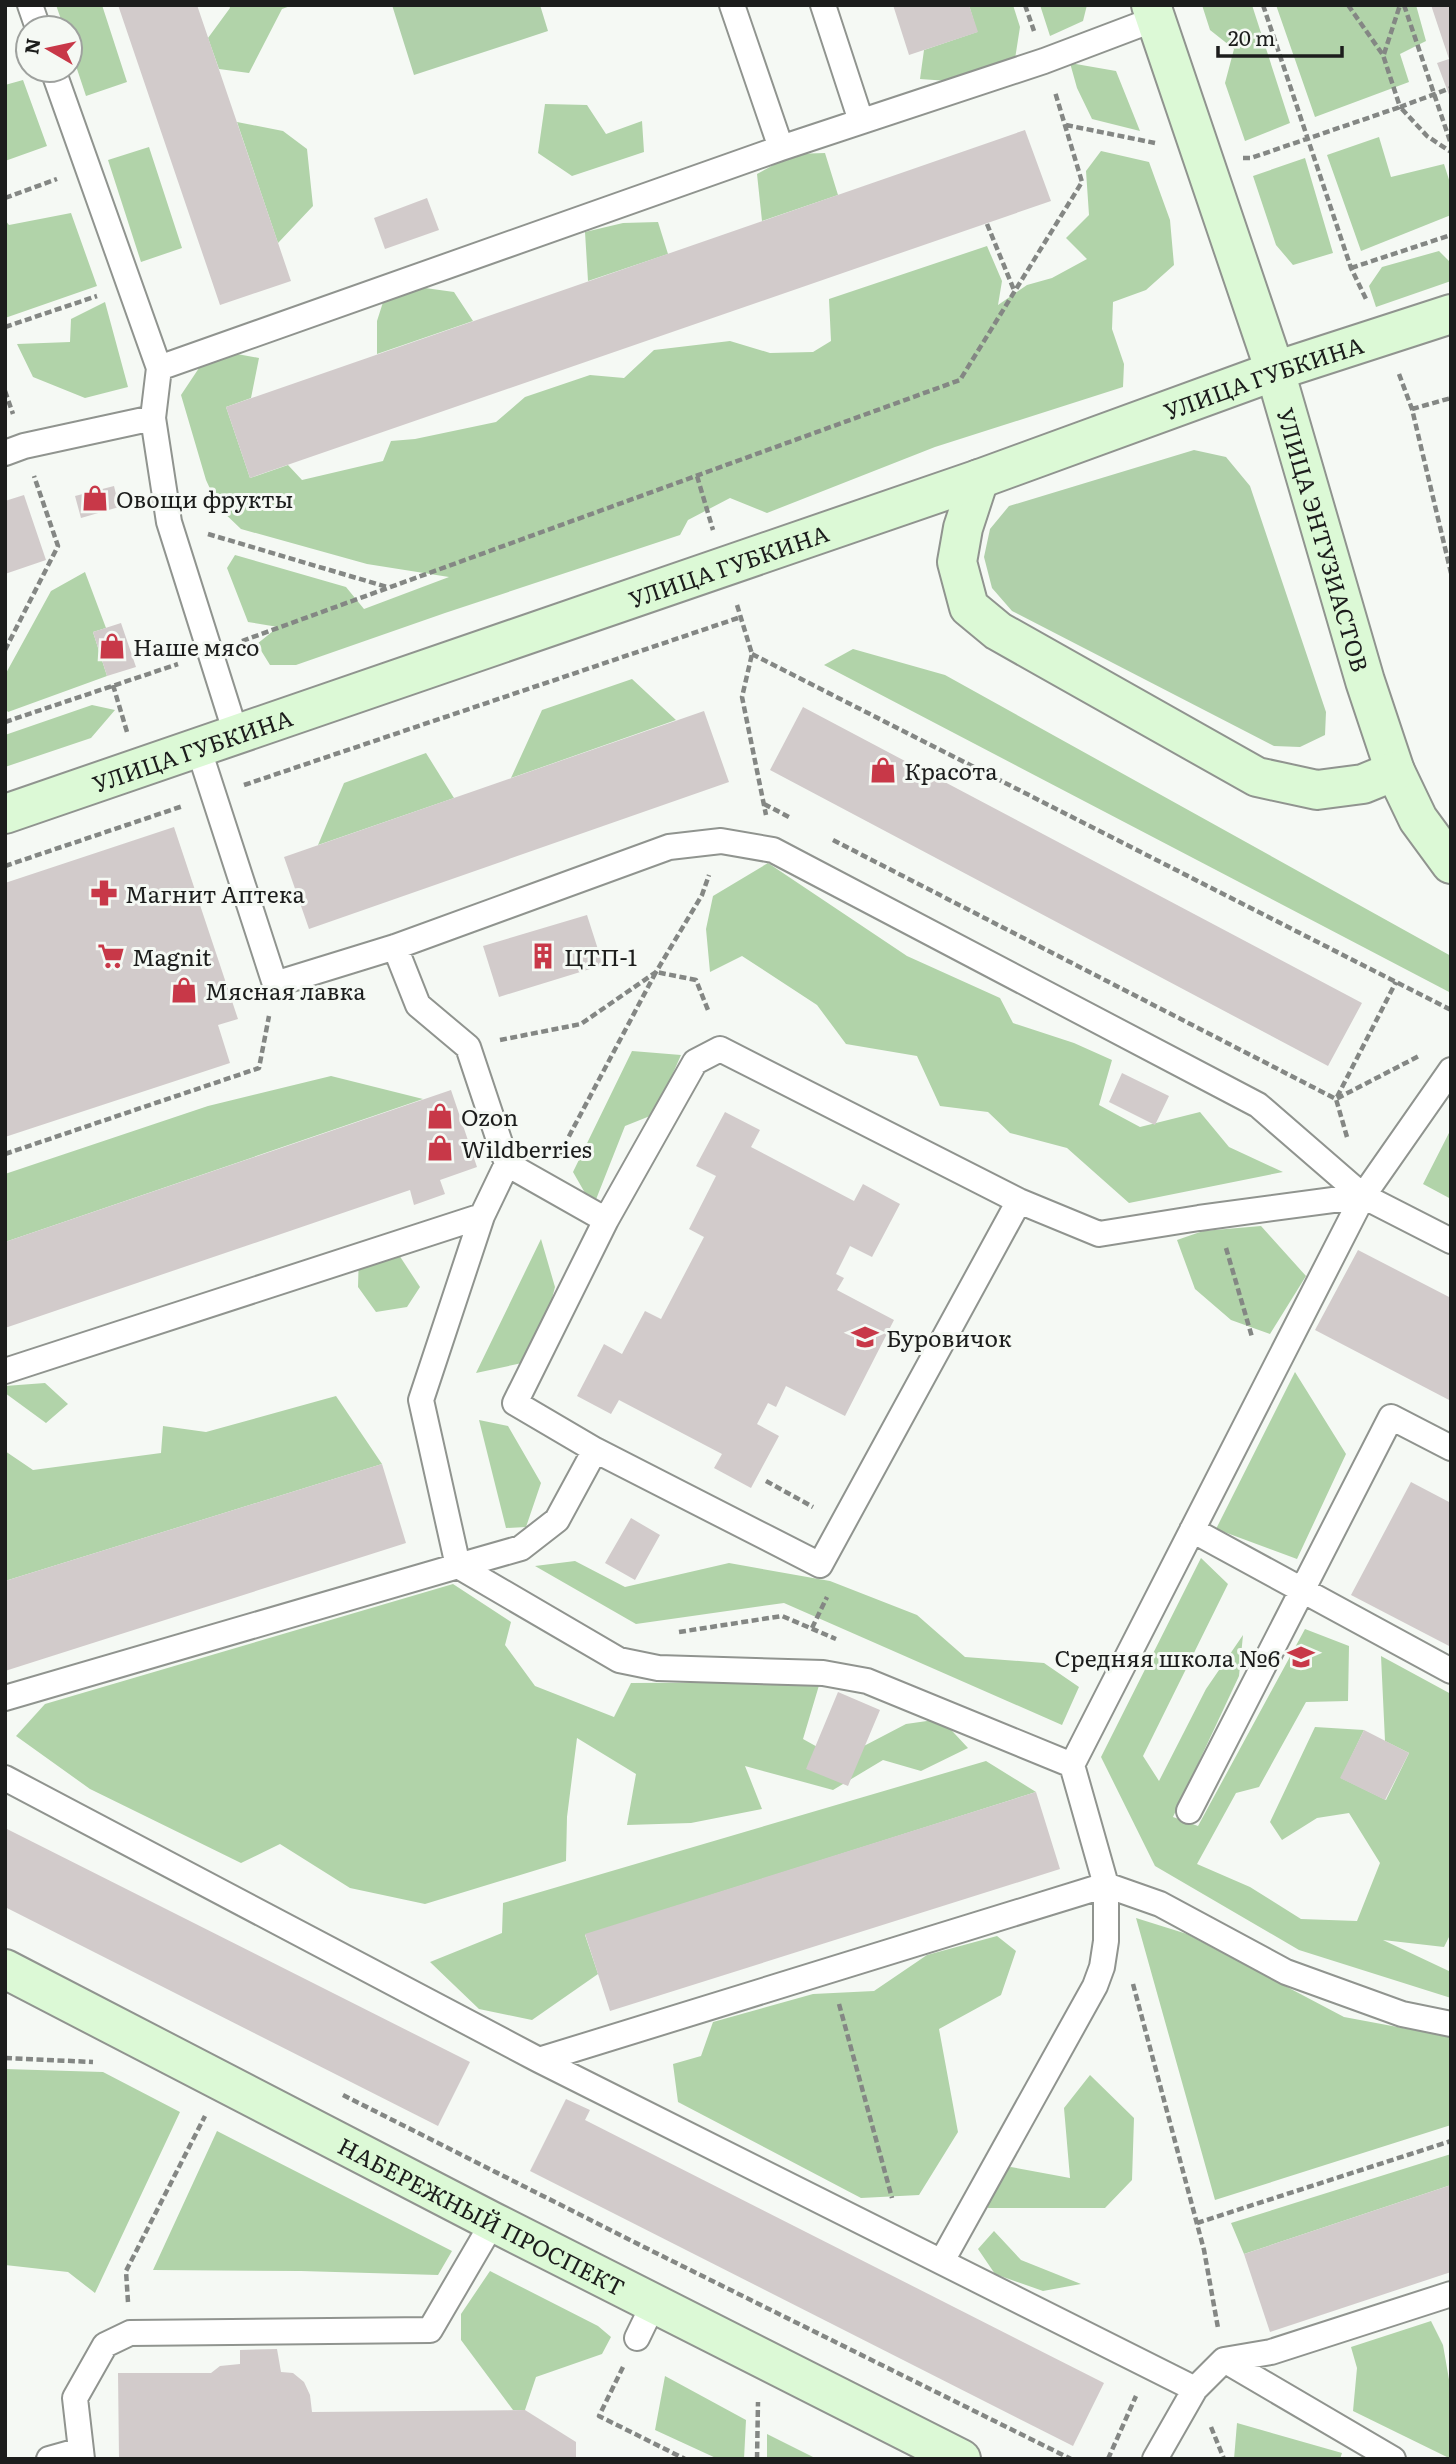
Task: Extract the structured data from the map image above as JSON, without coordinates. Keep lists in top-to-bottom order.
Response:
{
  "streets": {
    "main road": ["УЛИЦА ГУБКИНА", "УЛИЦА ЭНТУЗИАСТОВ", "НАБЕРЕЖНЫЙ ПРОСПЕКТ"]
  },
  "crossings": [
    ["УЛИЦА ГУБКИНА", "УЛИЦА ЭНТУЗИАСТОВ"]
  ],
  "places": {
    "shop": [
      "Овощи фрукты",
      "Наше мясо",
      "Красота",
      "Мясная лавка",
      "Ozon",
      "Wildberries"
    ],
    "pharmacy": ["Магнит Аптека"],
    "supermarket": ["Magnit"],
    "building": ["ЦТП-1"],
    "school or university": ["Буровичок", "Средняя школа №6"]
  },
  "scale_bar": "20 m",
  "north": "left"
}
